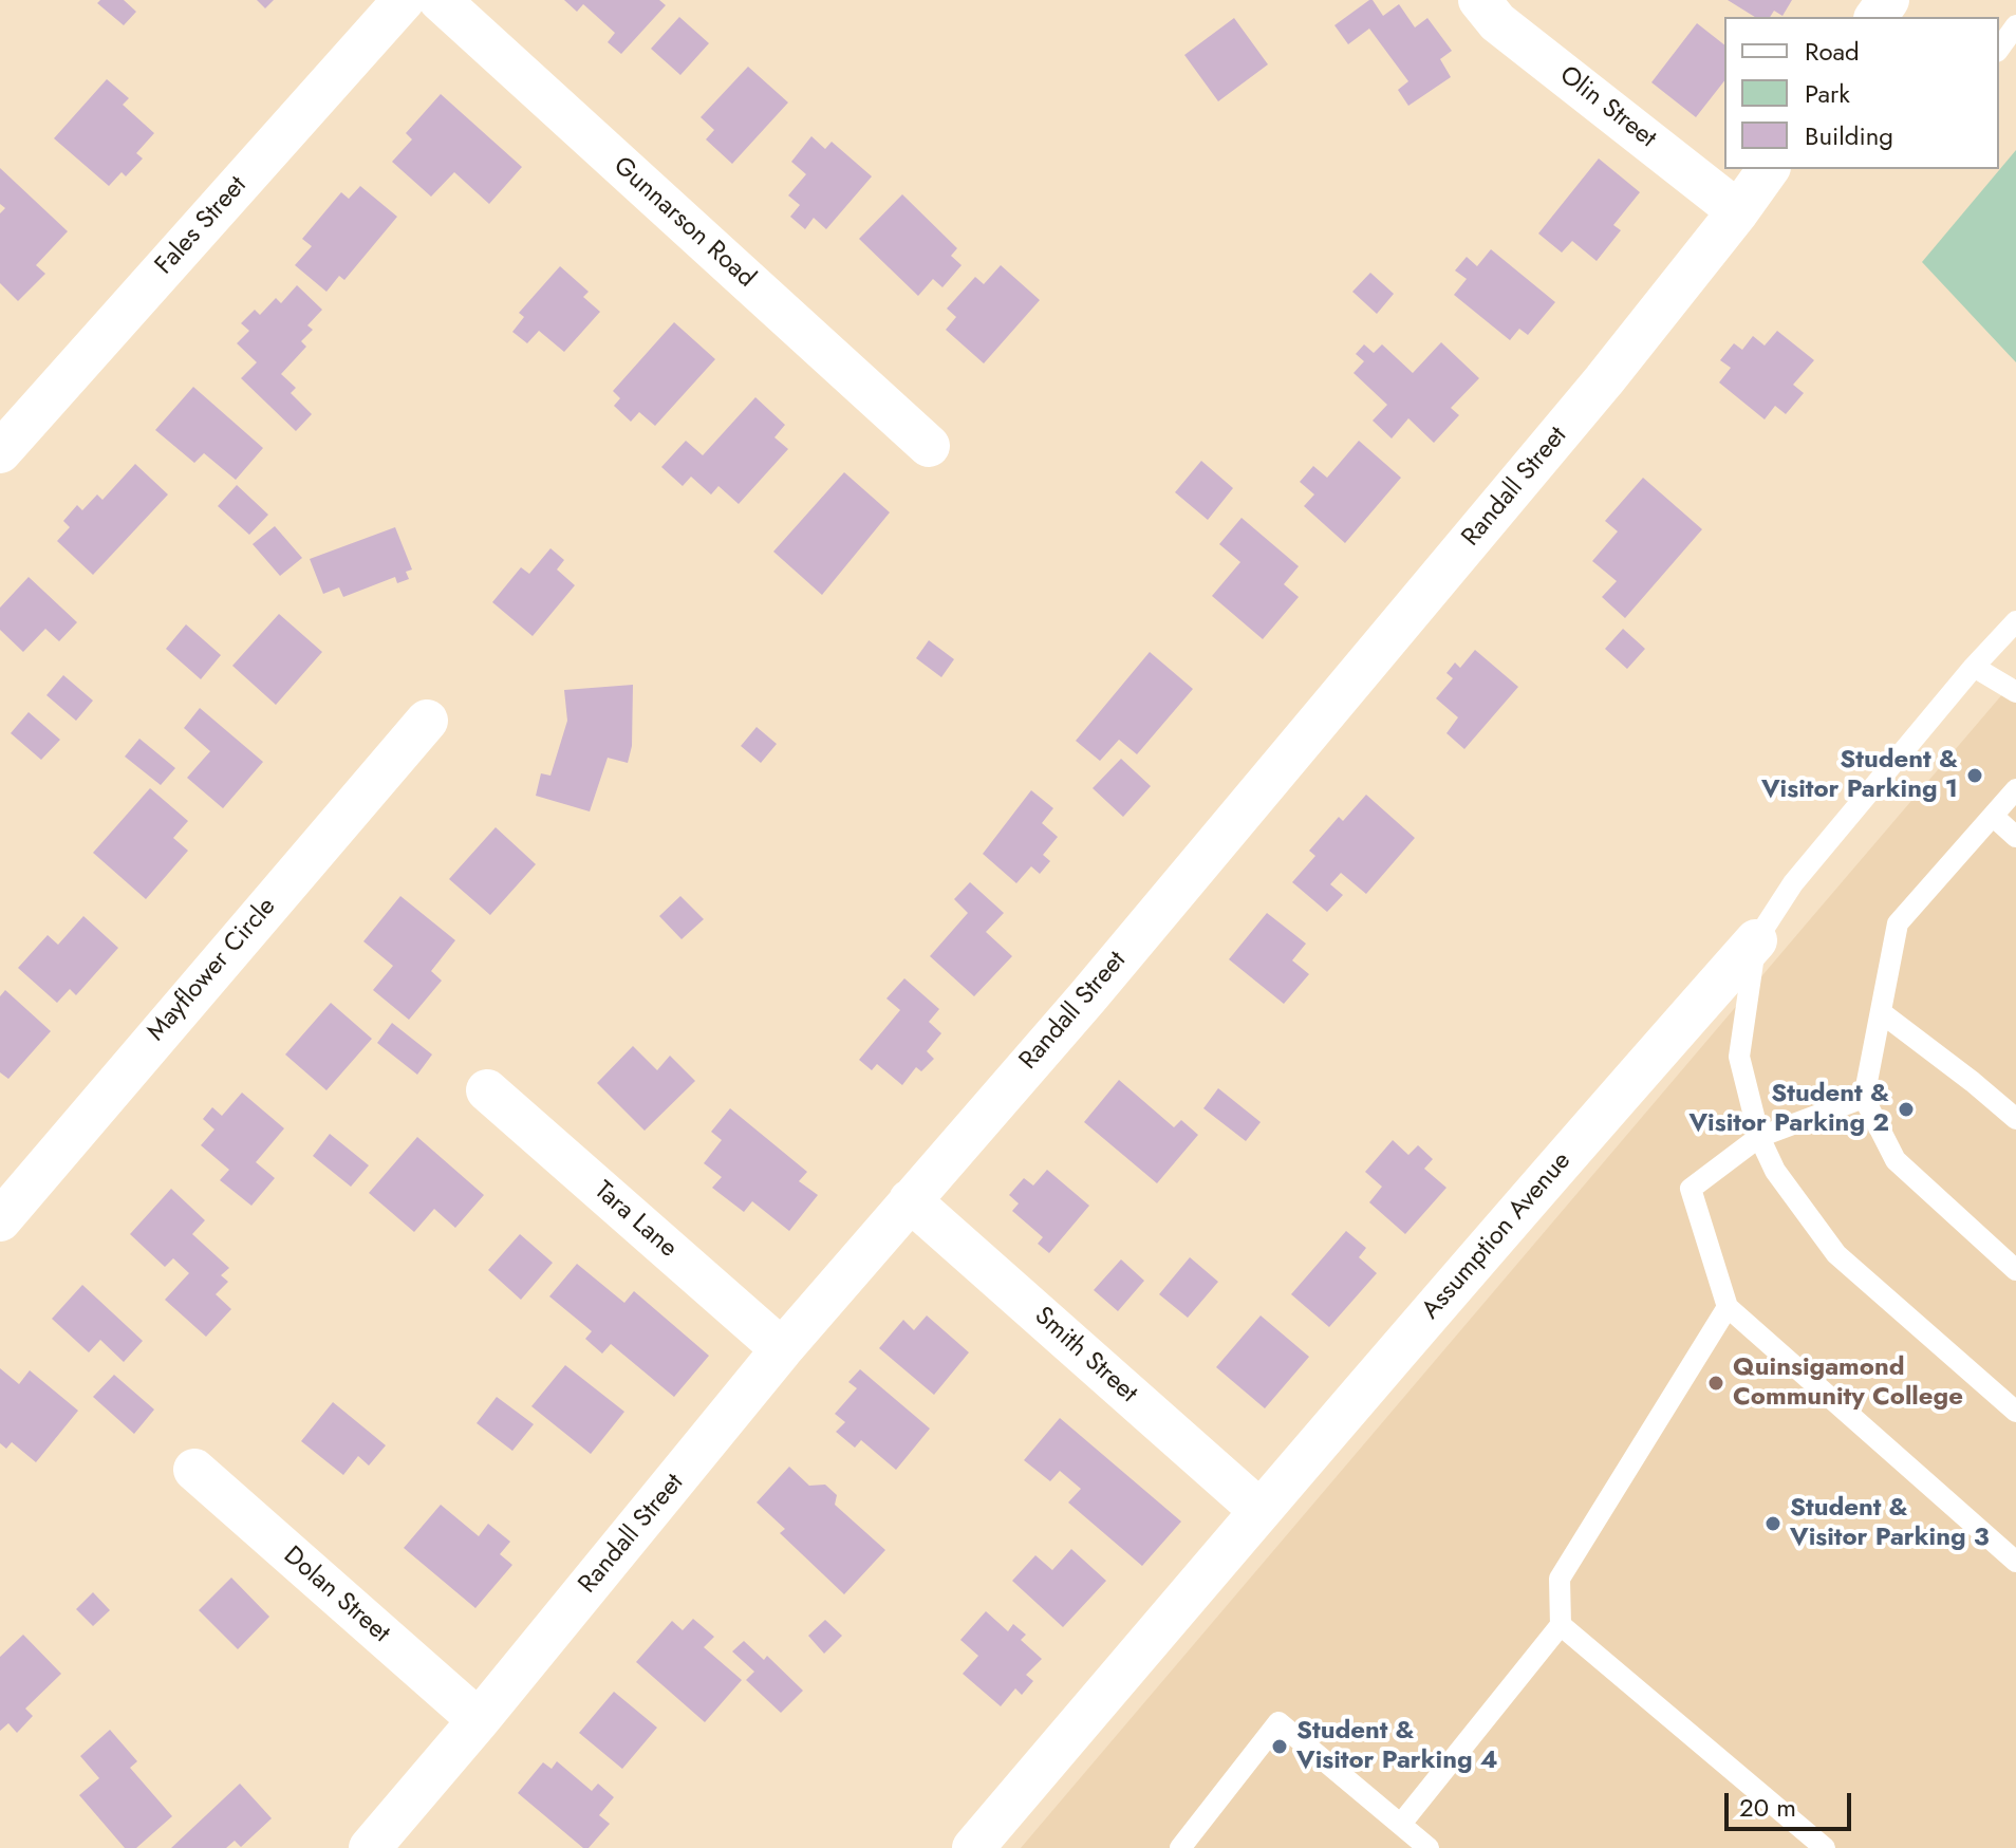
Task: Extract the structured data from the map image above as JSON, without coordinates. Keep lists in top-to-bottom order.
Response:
{
  "streets": {
    "street": [
      "Olin Street",
      "Gunnarson Road",
      "Fales Street",
      "Randall Street",
      "Mayflower Circle",
      "Tara Lane",
      "Assumption Avenue",
      "Smith Street",
      "Dolan Street"
    ]
  },
  "crossings": [
    ["Olin Street", "Randall Street"],
    ["Randall Street", "Tara Lane"],
    ["Randall Street", "Smith Street"],
    ["Randall Street", "Dolan Street"],
    ["Assumption Avenue", "Smith Street"]
  ],
  "places": [
    "Student & Visitor Parking 1",
    "Student & Visitor Parking 2",
    "Quinsigamond Community College",
    "Student & Visitor Parking 3",
    "Student & Visitor Parking 4"
  ],
  "legend": ["Road", "Park", "Building"],
  "scale_bar": "20 m"
}
